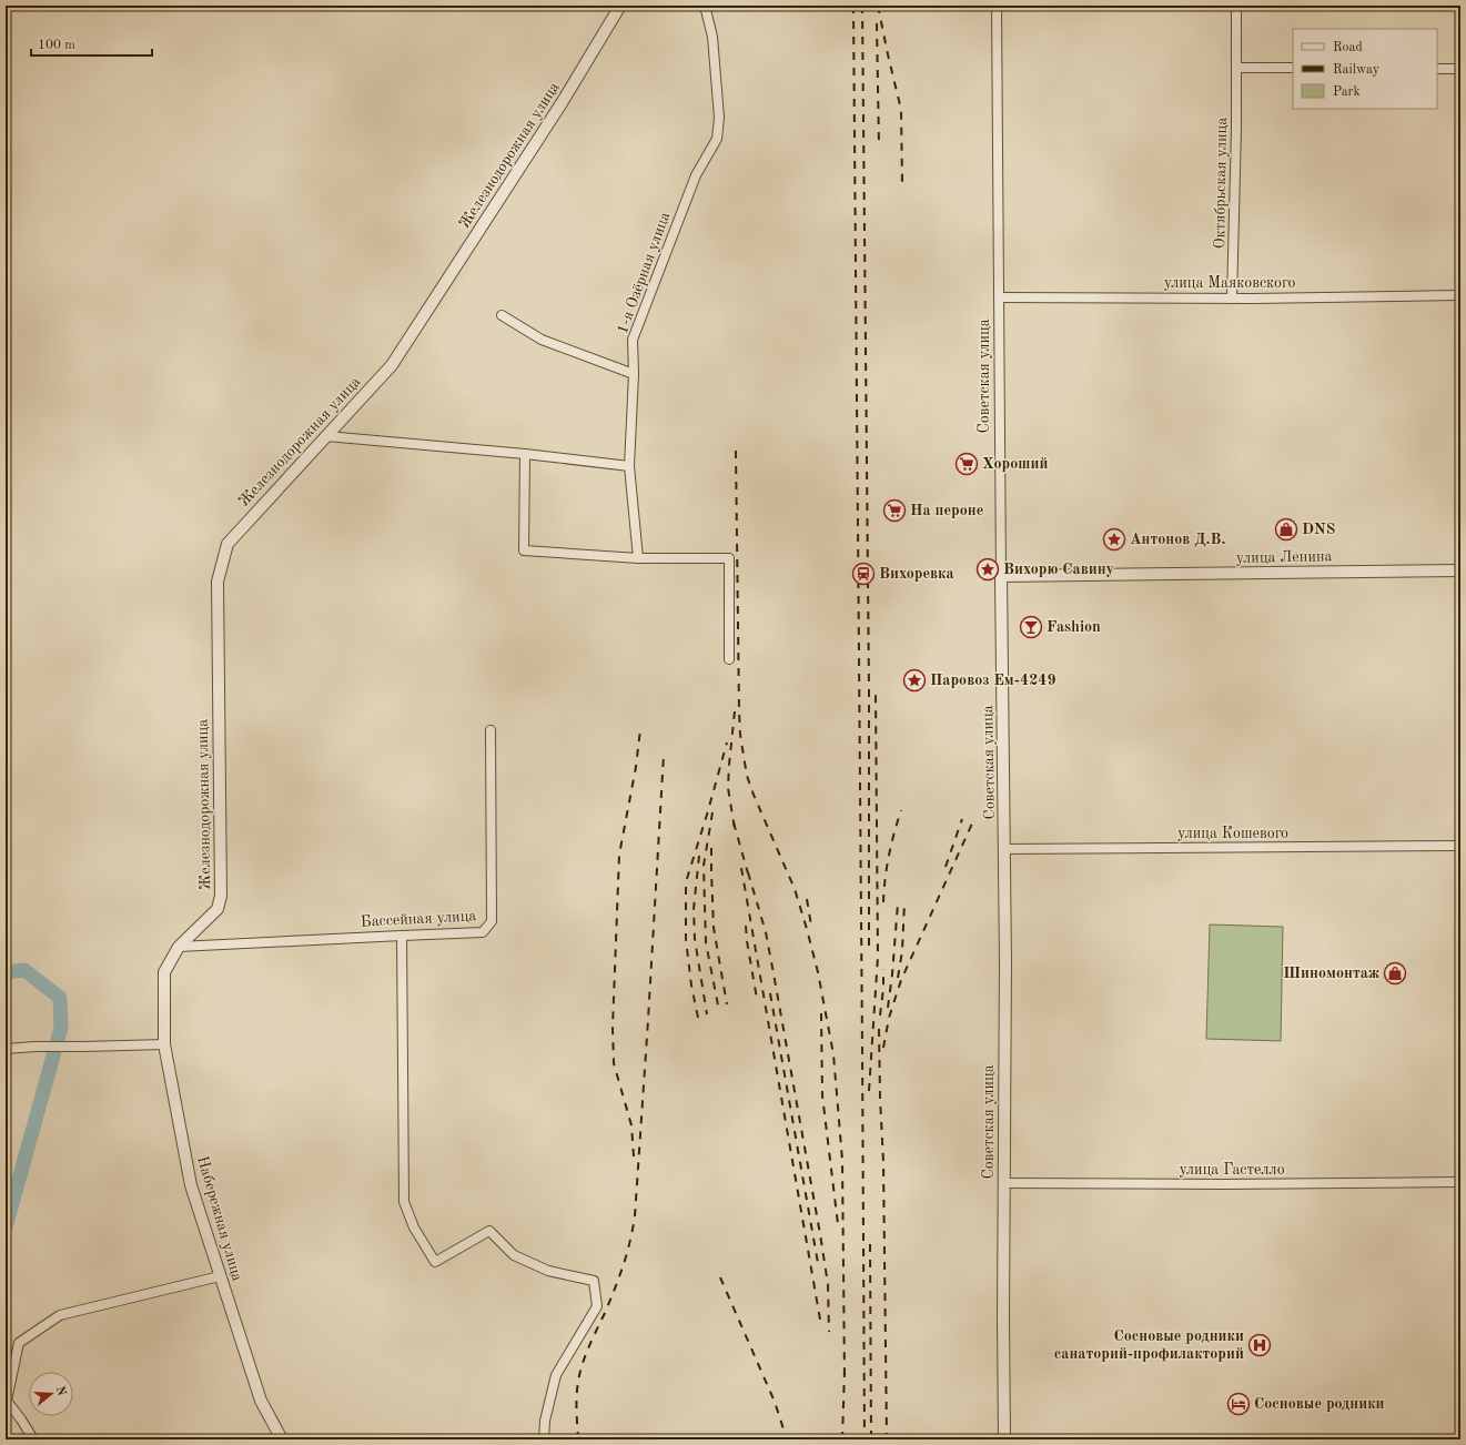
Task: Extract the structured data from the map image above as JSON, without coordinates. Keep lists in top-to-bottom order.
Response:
{
  "streets": {
    "street": [
      "Железнодорожная улица",
      "Октябрьская улица",
      "1-я Озёрная улица",
      "улица Маяковского",
      "Советская улица",
      "улица Ленина",
      "улица Кошевого",
      "Бассейная улица",
      "улица Гастелло",
      "Набережная улица"
    ]
  },
  "crossings": [
    ["Железнодорожная улица", "Бассейная улица"],
    ["Железнодорожная улица", "Набережная улица"],
    ["Октябрьская улица", "улица Маяковского"],
    ["улица Маяковского", "Советская улица"],
    ["Советская улица", "улица Ленина"],
    ["Советская улица", "улица Кошевого"],
    ["Советская улица", "улица Гастелло"],
    ["Бассейная улица", "Набережная улица"]
  ],
  "places": {
    "supermarket": ["Хороший", "На пероне"],
    "shop": ["DNS", "Шиномонтаж"],
    "place": ["Антонов Д.В.", "Вихорю Савину", "Паровоз Ем-4249"],
    "station": ["Вихоревка"],
    "bar": ["Fashion"],
    "hospital": ["Сосновые родники санаторий-профилакторий"],
    "hotel": ["Сосновые родники"]
  },
  "legend": ["Road", "Railway", "Park"],
  "scale_bar": "100 m",
  "north": "right"
}
